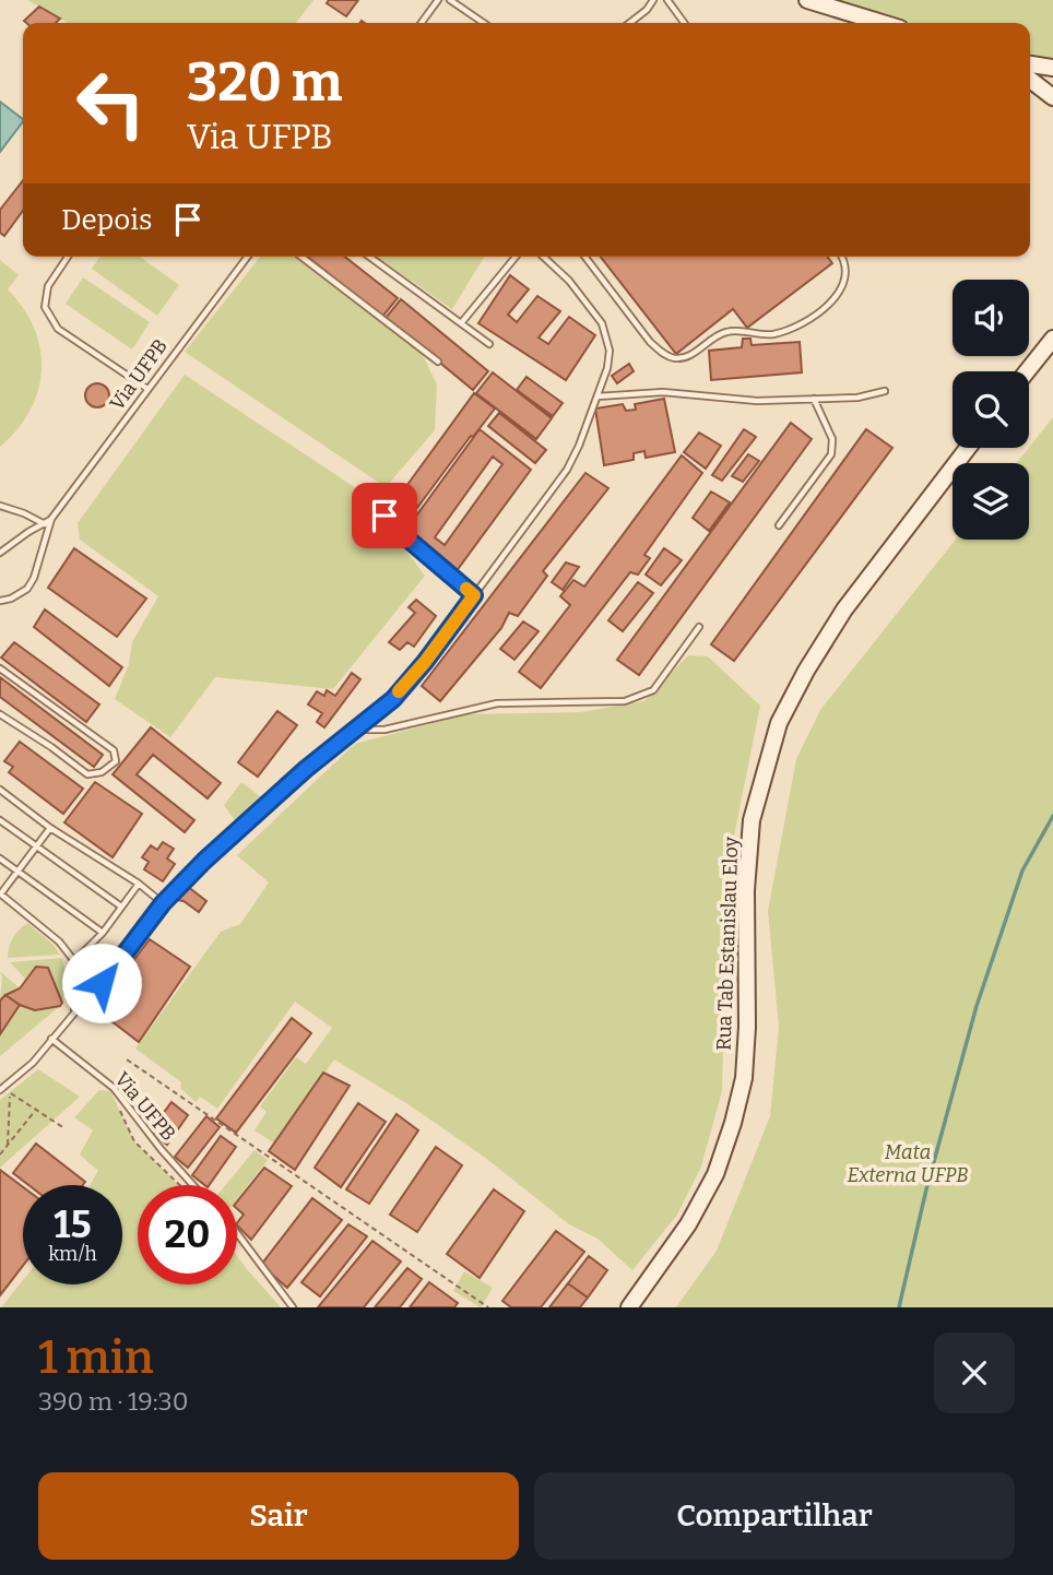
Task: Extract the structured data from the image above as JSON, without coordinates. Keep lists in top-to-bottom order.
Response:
{
  "streets": {
    "street": ["Rua Tab Estanislau Eloy"],
    "lane": ["Via UFPB"]
  },
  "parks": ["Mata Externa UFPB"],
  "page": {
    "turn": ["320 m", "Via UFPB"],
    "then": "Depois",
    "speed": "15 km/h",
    "limit": "20",
    "heading": ["1 min", "390 m · 19:30"],
    "buttons": ["Sair", "Compartilhar"]
  }
}
